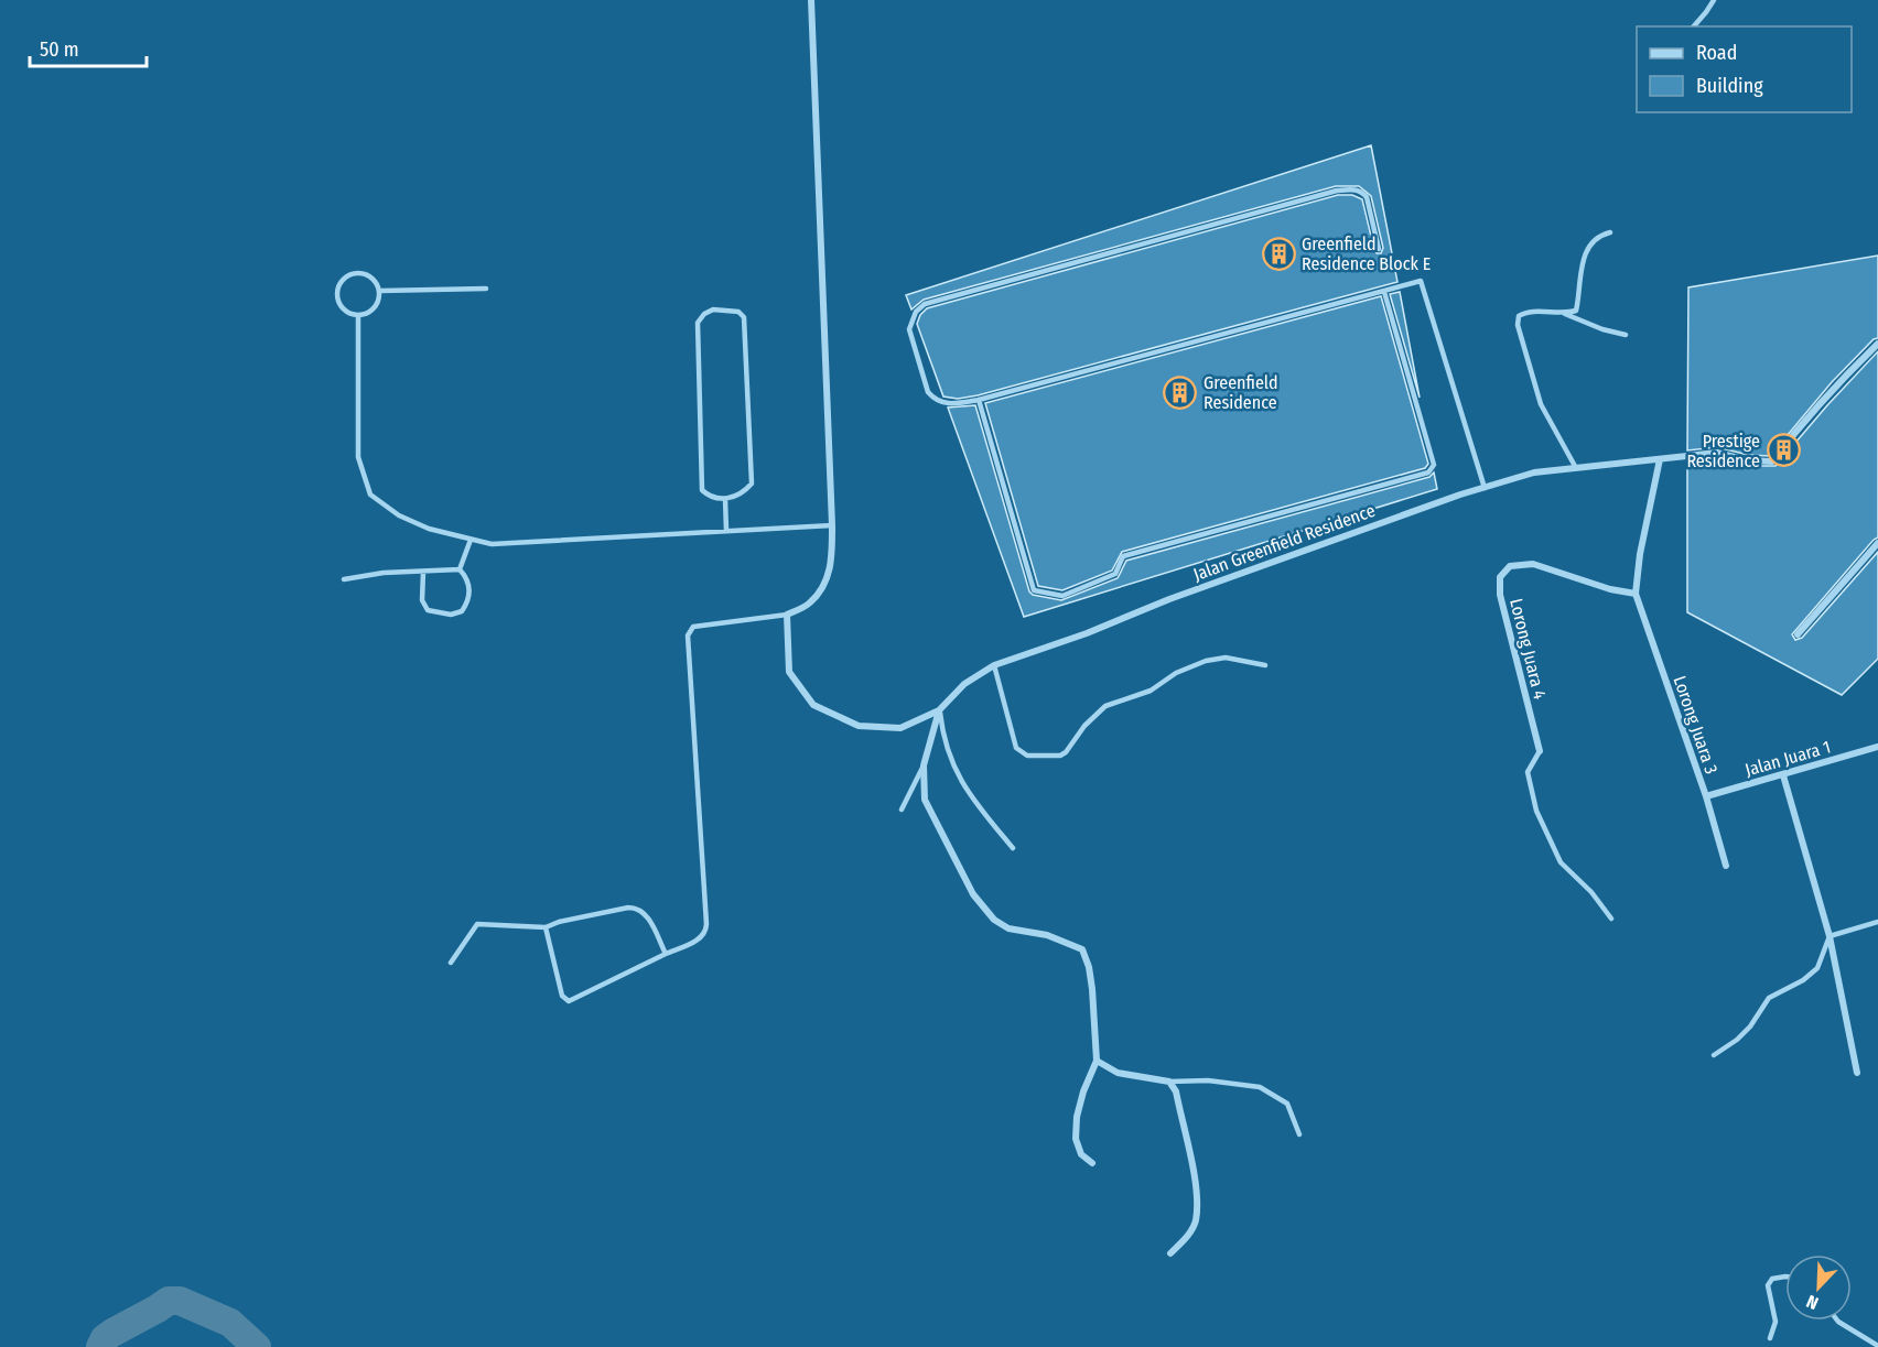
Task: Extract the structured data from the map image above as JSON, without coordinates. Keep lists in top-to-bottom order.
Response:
{
  "streets": {
    "street": [
      "Jalan Greenfield Residence",
      "Lorong Juara 4",
      "Lorong Juara 3",
      "Jalan Juara 1"
    ]
  },
  "crossings": [
    ["Lorong Juara 4", "Lorong Juara 3"],
    ["Lorong Juara 3", "Jalan Juara 1"]
  ],
  "places": {
    "building": ["Greenfield Residence Block E", "Greenfield Residence", "Prestige Residence"]
  },
  "legend": ["Road", "Building"],
  "scale_bar": "50 m",
  "north": "bottom left"
}
